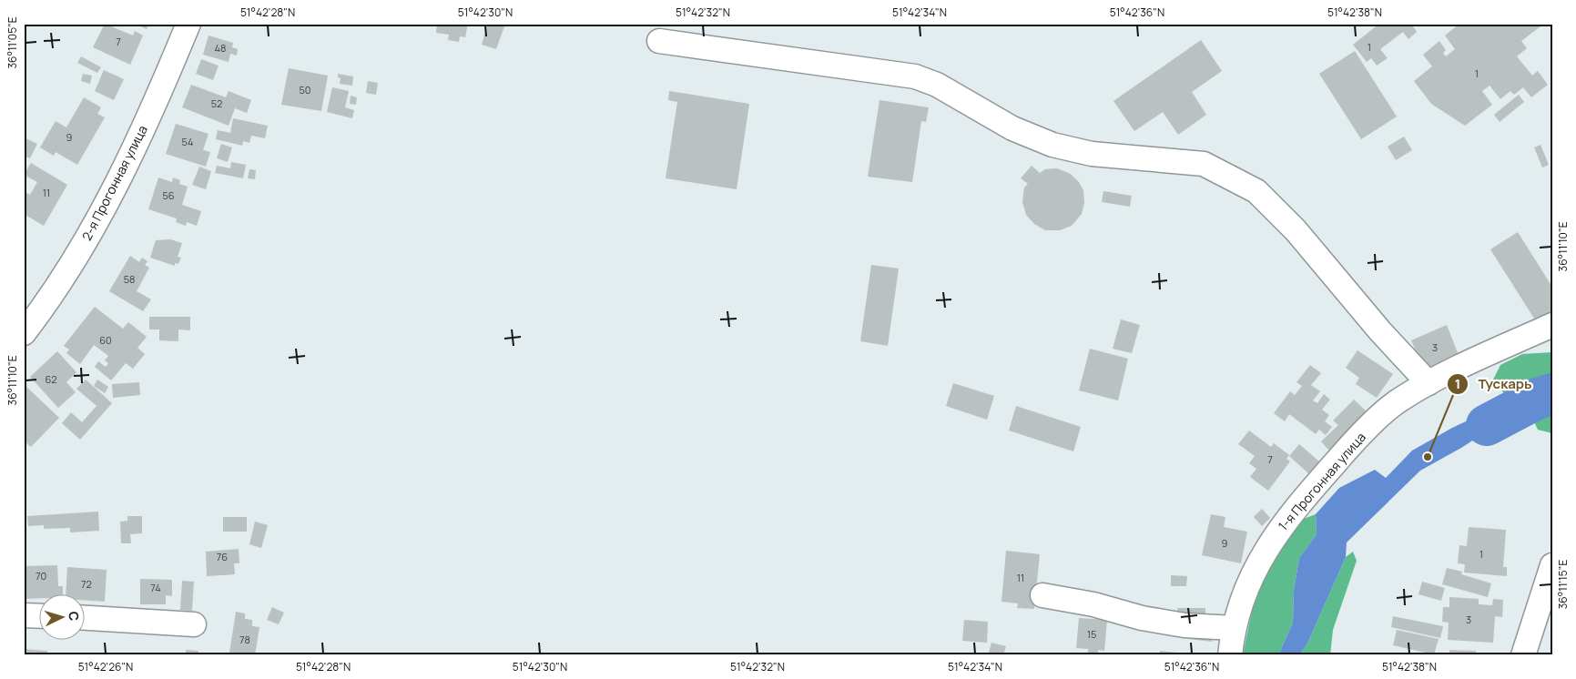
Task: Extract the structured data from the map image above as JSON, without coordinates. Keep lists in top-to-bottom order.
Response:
{
  "streets": {
    "street": ["2-я Прогонная улица", "1-я Прогонная улица"]
  },
  "places": ["Тускарь"],
  "house_numbers": [
    "7",
    "1",
    "48",
    "1",
    "50",
    "52",
    "9",
    "54",
    "11",
    "56",
    "58",
    "60",
    "3",
    "62",
    "7",
    "9",
    "1",
    "76",
    "70",
    "11",
    "72",
    "74",
    "3",
    "15",
    "78"
  ],
  "north": "right",
  "coordinates": [
    "51°42'28\"N",
    "51°42'30\"N",
    "51°42'32\"N",
    "51°42'34\"N",
    "51°42'36\"N",
    "51°42'38\"N",
    "36°11'05\"E",
    "36°11'10\"E",
    "36°11'15\"E",
    "51°42'26\"N"
  ]
}
